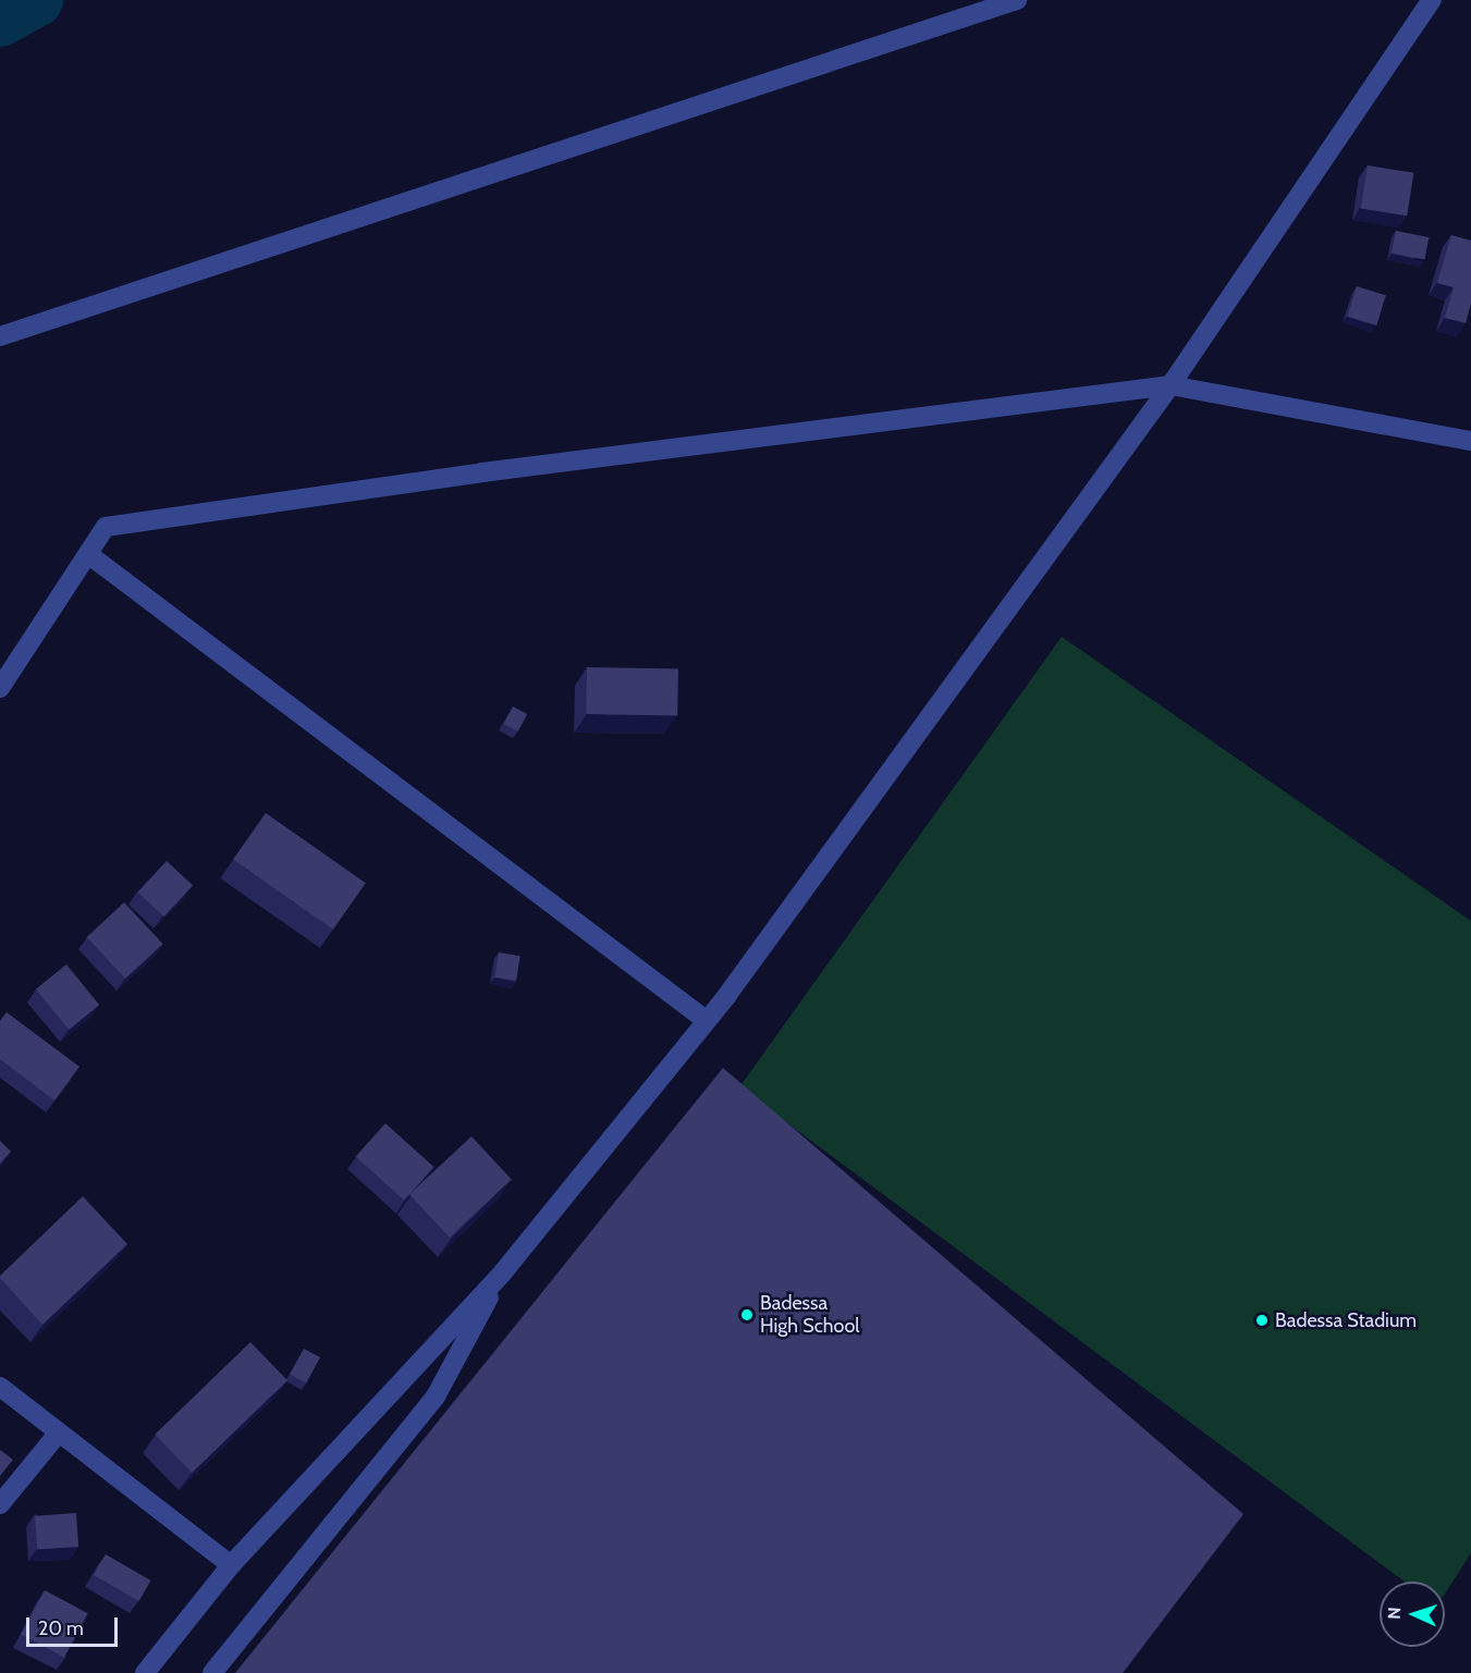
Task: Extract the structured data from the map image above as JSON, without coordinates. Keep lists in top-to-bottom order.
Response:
{
  "places": ["Badessa High School", "Badessa Stadium"],
  "scale_bar": "20 m",
  "north": "left"
}
